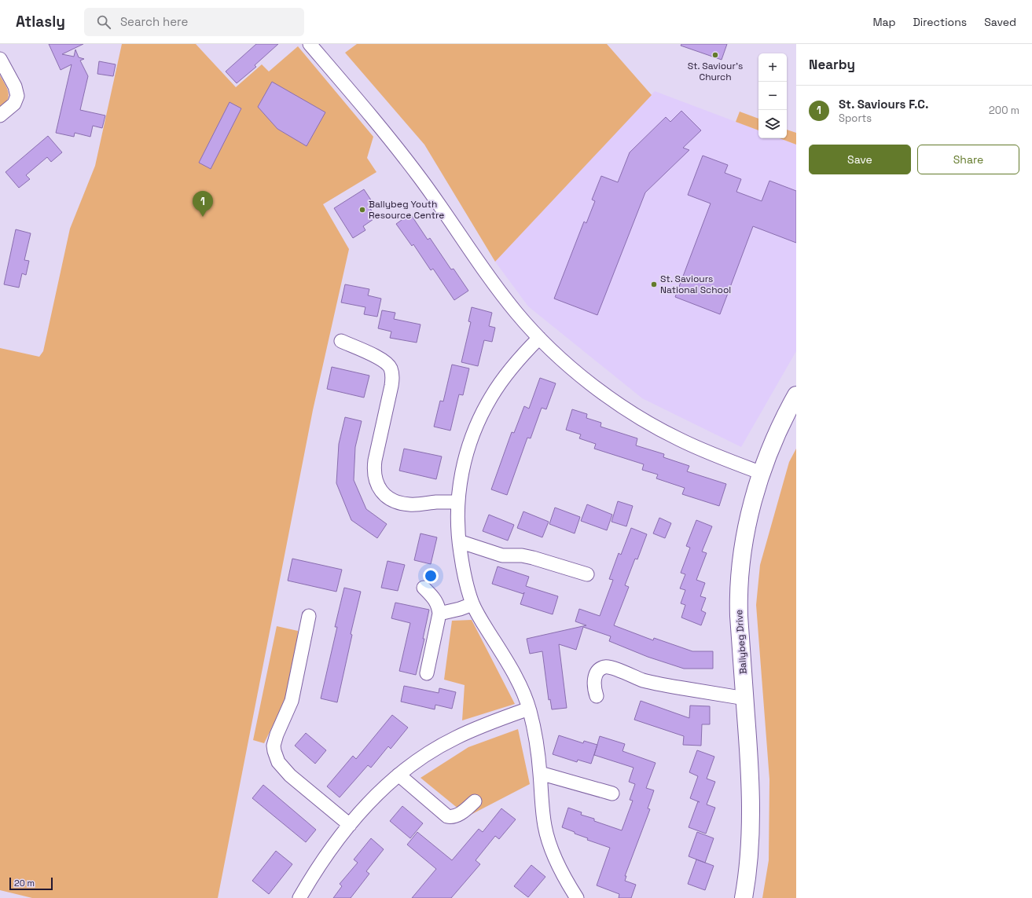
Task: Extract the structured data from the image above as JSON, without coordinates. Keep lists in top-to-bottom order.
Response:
{
  "streets": {
    "street": ["Ballybeg Drive"]
  },
  "places": ["St. Saviour's Church", "Ballybeg Youth Resource Centre", "St. Saviours National School"],
  "scale_bar": "20 m",
  "page": {
    "header": "Atlasly",
    "search": "Search here",
    "nav": ["Map", "Directions", "Saved"],
    "heading": "Nearby",
    "map_buttons": ["+", "−"],
    "list": [
      {
        "mark": "1",
        "name": "St. Saviours F.C.",
        "note": "Sports",
        "value": "200 m"
      }
    ],
    "buttons": ["Save", "Share"],
    "pins": "1",
    "scale": "20 m"
  }
}
